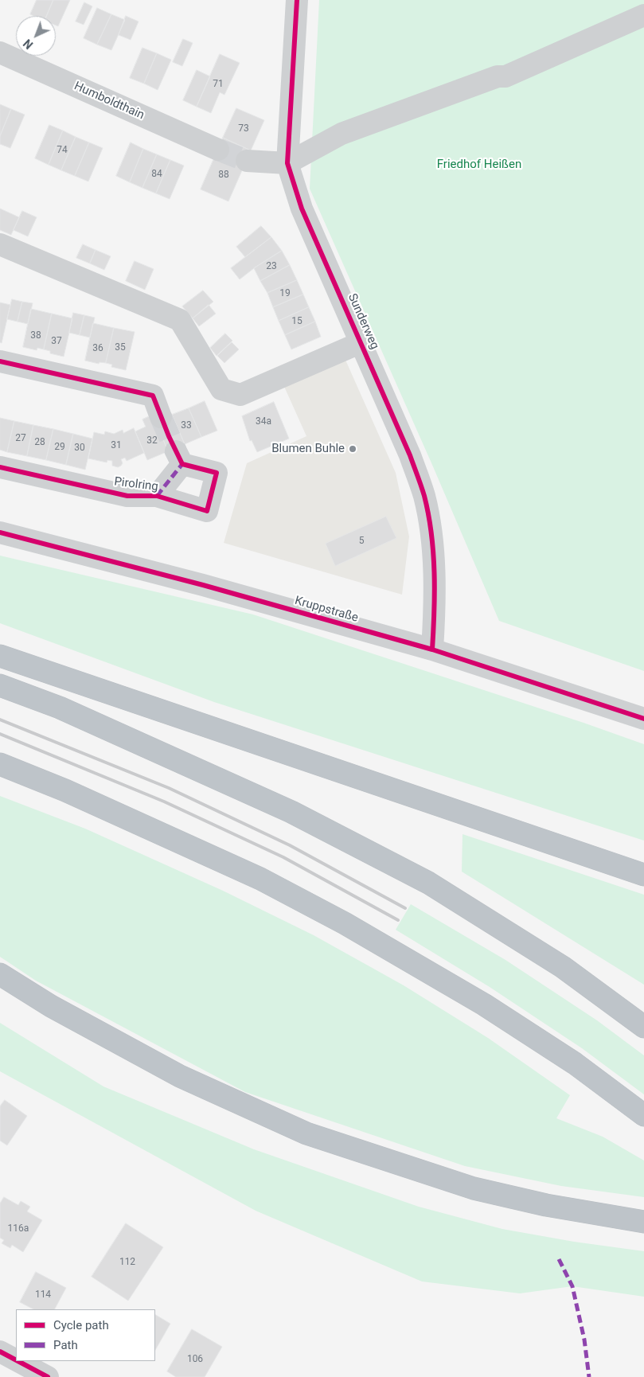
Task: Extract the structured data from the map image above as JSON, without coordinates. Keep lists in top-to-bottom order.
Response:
{
  "streets": {
    "street": [
      "Humboldthain",
      "Sunderweg",
      "Pirolring",
      "Kruppstraße"
    ]
  },
  "crossings": [
    ["Sunderweg", "Kruppstraße"]
  ],
  "parks": ["Friedhof Heißen"],
  "places": ["Blumen Buhle"],
  "house_numbers": [
    "71",
    "73",
    "74",
    "84",
    "88",
    "23",
    "19",
    "15",
    "38",
    "37",
    "35",
    "36",
    "34a",
    "33",
    "27",
    "32",
    "28",
    "31",
    "29",
    "30",
    "5",
    "116a",
    "112",
    "114",
    "106"
  ],
  "legend": ["Cycle path", "Path"],
  "north": "bottom left"
}
